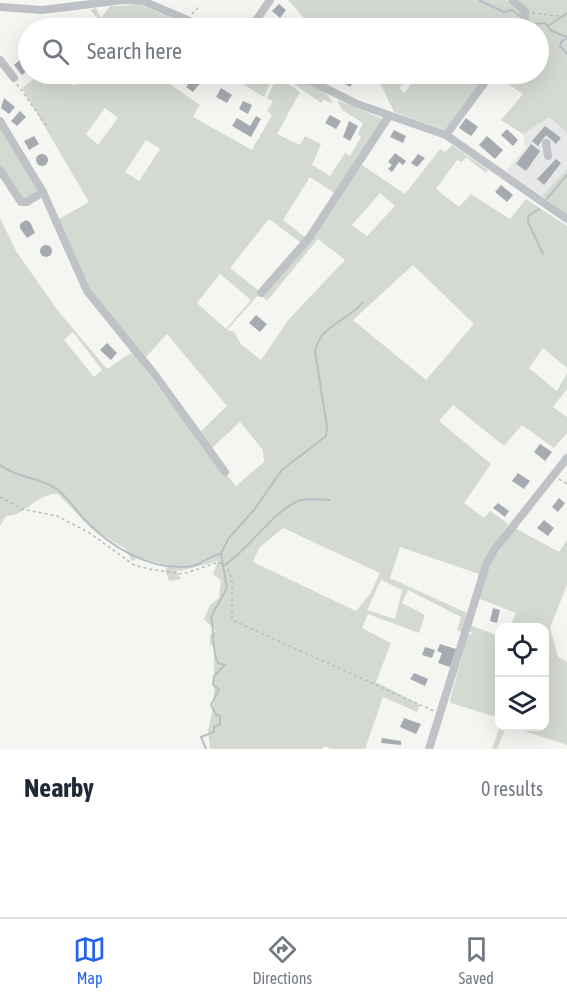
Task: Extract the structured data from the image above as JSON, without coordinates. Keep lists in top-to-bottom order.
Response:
{
  "page": {
    "search": "Search here",
    "heading": ["Nearby", "0 results"],
    "nav": ["Map", "Directions", "Saved"]
  }
}
